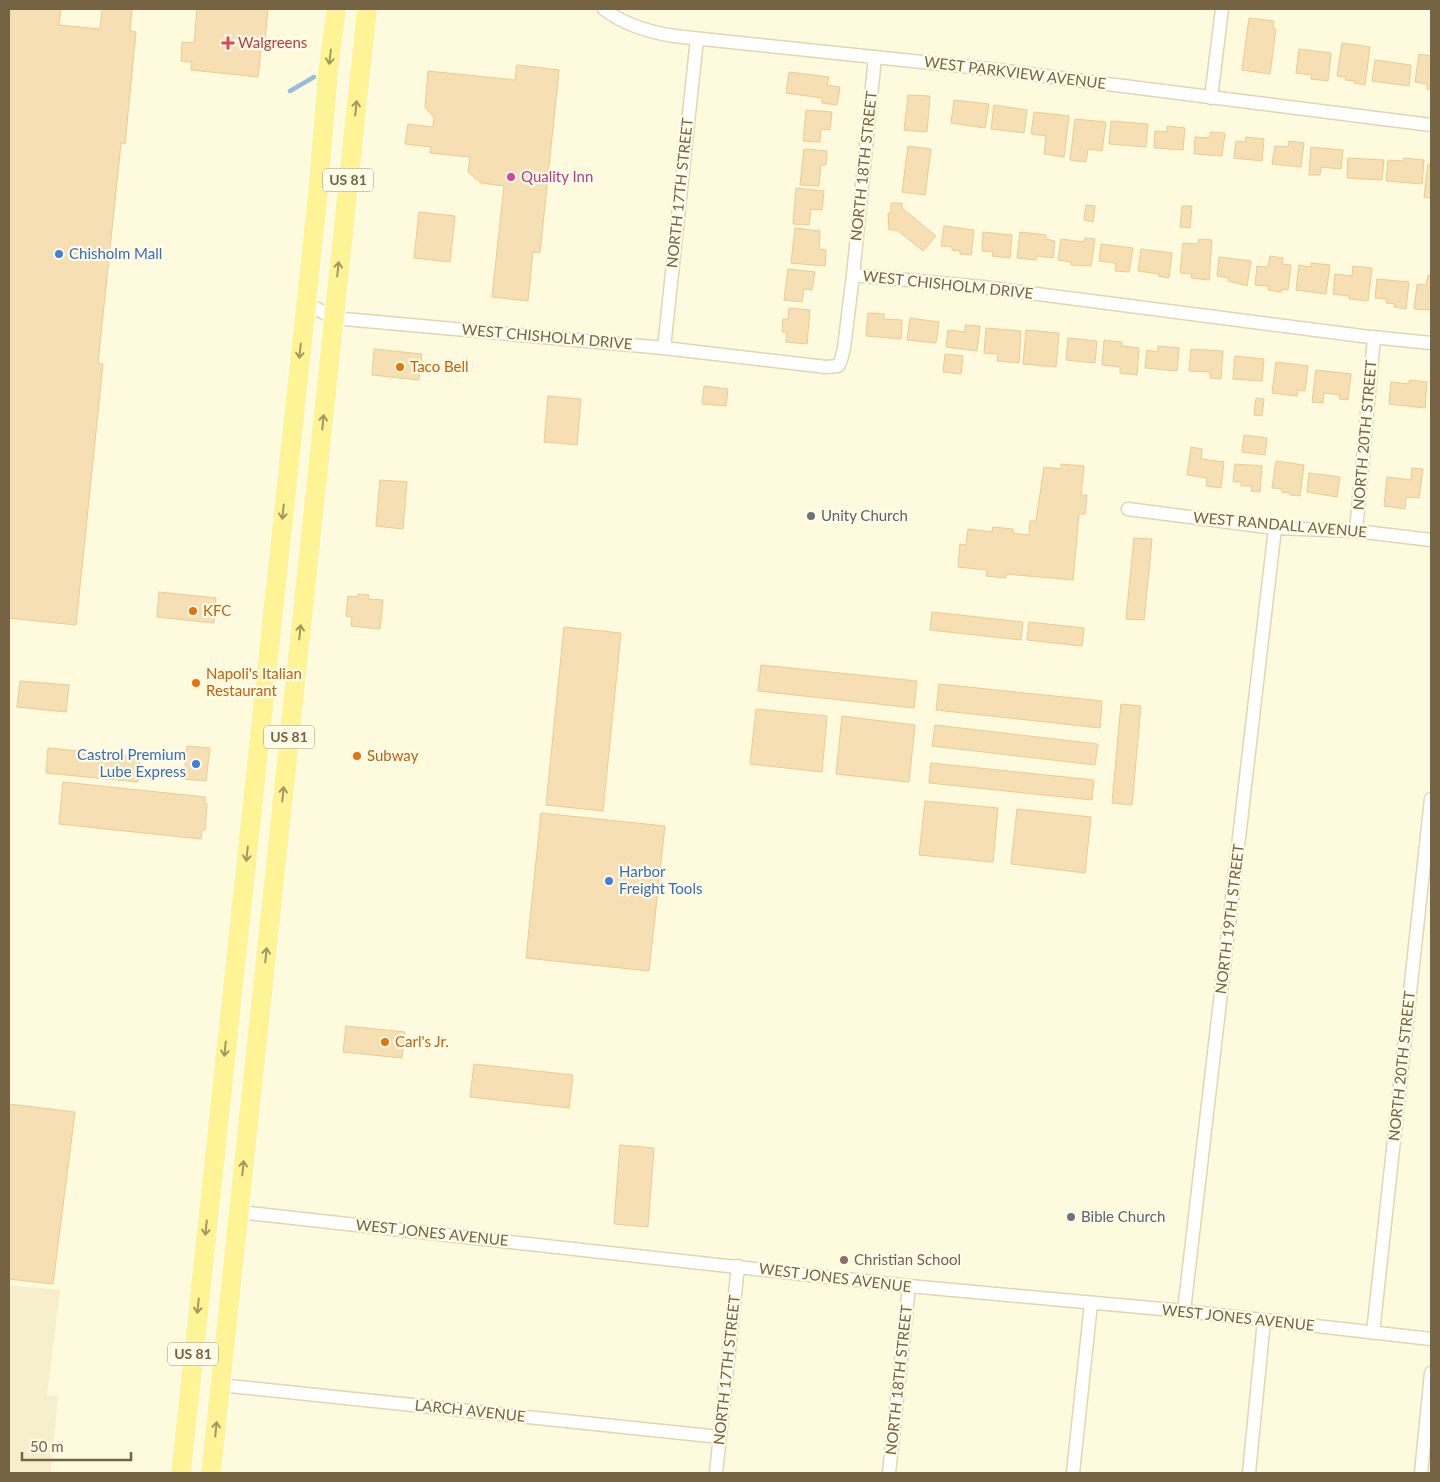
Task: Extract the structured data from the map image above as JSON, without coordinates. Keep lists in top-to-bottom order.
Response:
{
  "streets": {
    "main road": ["US 81"],
    "street": [
      "WEST PARKVIEW AVENUE",
      "NORTH 18TH STREET",
      "NORTH 17TH STREET",
      "WEST CHISHOLM DRIVE",
      "NORTH 20TH STREET",
      "WEST RANDALL AVENUE",
      "NORTH 19TH STREET",
      "WEST JONES AVENUE",
      "LARCH AVENUE"
    ]
  },
  "crossings": [
    ["WEST PARKVIEW AVENUE", "NORTH 18TH STREET"],
    ["WEST PARKVIEW AVENUE", "NORTH 17TH STREET"],
    ["NORTH 18TH STREET", "WEST CHISHOLM DRIVE"],
    ["NORTH 18TH STREET", "WEST JONES AVENUE"],
    ["US 81", "WEST CHISHOLM DRIVE"],
    ["US 81", "WEST JONES AVENUE"],
    ["US 81", "LARCH AVENUE"],
    ["NORTH 17TH STREET", "WEST CHISHOLM DRIVE"],
    ["NORTH 17TH STREET", "WEST JONES AVENUE"],
    ["NORTH 17TH STREET", "LARCH AVENUE"],
    ["WEST CHISHOLM DRIVE", "NORTH 20TH STREET"],
    ["NORTH 20TH STREET", "WEST RANDALL AVENUE"],
    ["NORTH 20TH STREET", "WEST JONES AVENUE"],
    ["WEST RANDALL AVENUE", "NORTH 19TH STREET"],
    ["NORTH 19TH STREET", "WEST JONES AVENUE"]
  ],
  "places": {
    "health": ["Walgreens"],
    "other": [
      "Quality Inn",
      "Chisholm Mall",
      "Taco Bell",
      "Unity Church",
      "KFC",
      "Napoli's Italian Restaurant",
      "Subway",
      "Castrol Premium Lube Express",
      "Harbor Freight Tools",
      "Carl's Jr.",
      "Bible Church",
      "Christian School"
    ]
  },
  "scale_bar": "50 m"
}
